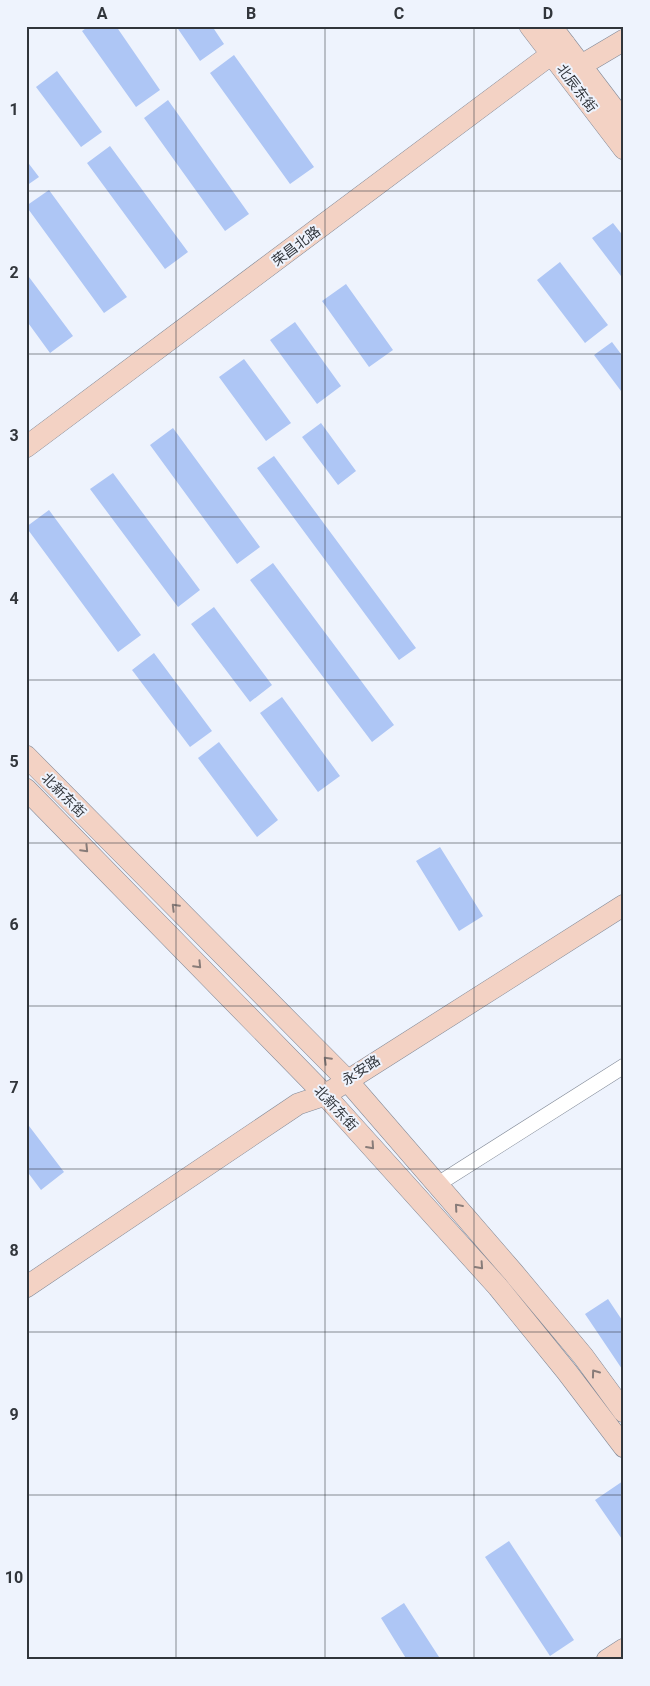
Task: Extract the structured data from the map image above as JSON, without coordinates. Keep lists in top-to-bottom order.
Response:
{
  "streets": {
    "main road": [
      "北辰东街",
      "荣昌北路",
      "北新东街",
      "永安路"
    ]
  },
  "crossings": [
    ["北辰东街", "荣昌北路"],
    ["北新东街", "永安路"]
  ],
  "grid": {
    "columns": [
      "A",
      "B",
      "C",
      "D"
    ],
    "rows": [
      "1",
      "2",
      "3",
      "4",
      "5",
      "6",
      "7",
      "8",
      "9",
      "10"
    ]
  }
}
